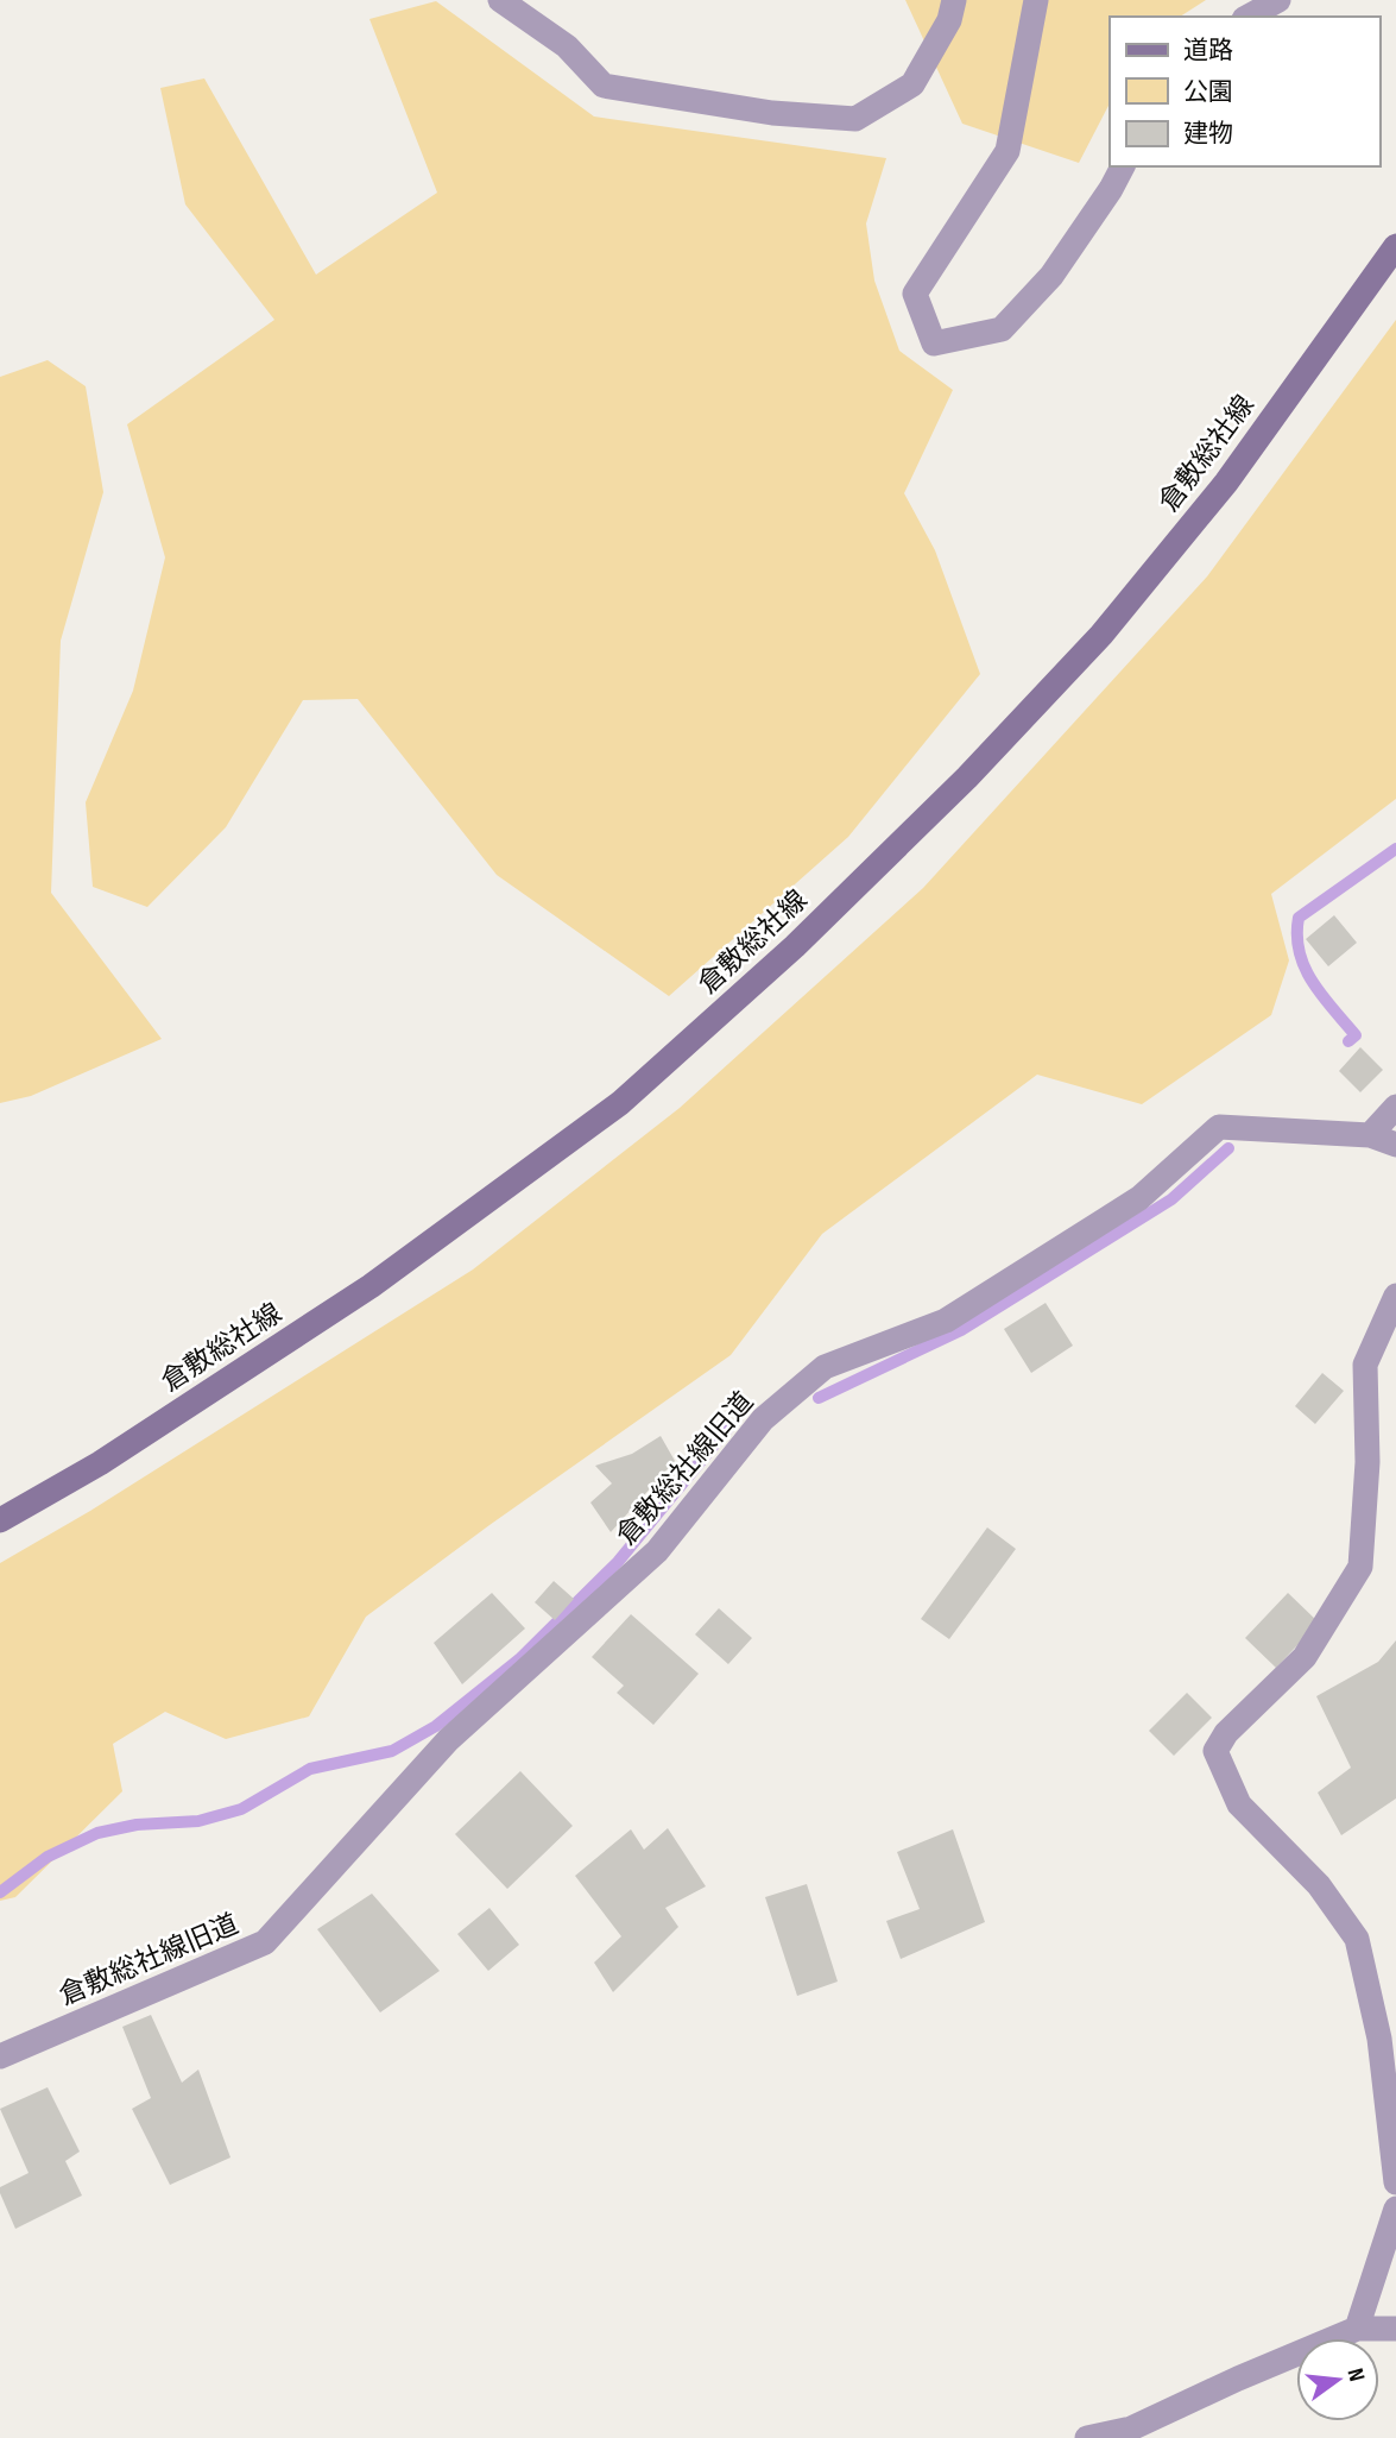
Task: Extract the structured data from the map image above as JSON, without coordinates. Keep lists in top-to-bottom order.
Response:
{
  "streets": {
    "main road": ["倉敷総社線"],
    "street": ["倉敷総社線旧道"]
  },
  "legend": ["道路", "公園", "建物"],
  "north": "right"
}
